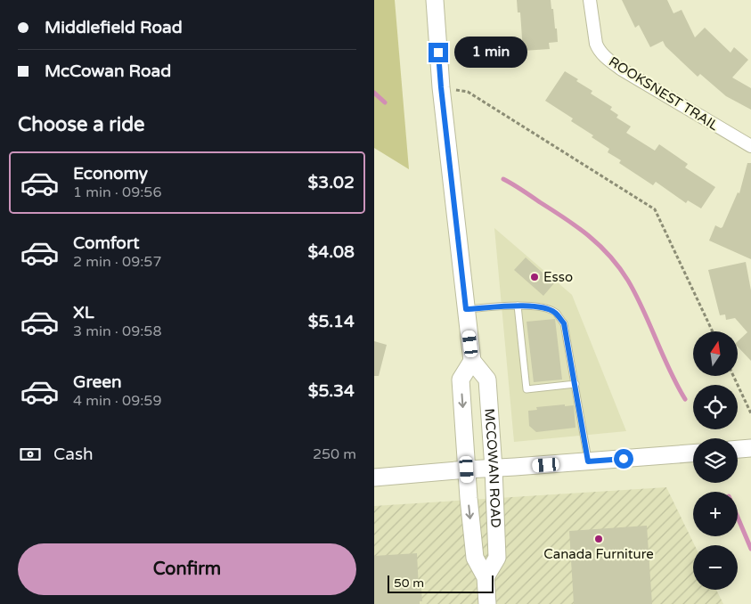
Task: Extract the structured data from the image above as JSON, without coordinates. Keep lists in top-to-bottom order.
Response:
{
  "streets": {
    "main road": ["MCCOWAN ROAD"],
    "street": ["ROOKSNEST TRAIL"]
  },
  "places": ["Esso", "Canada Furniture"],
  "scale_bar": "50 m",
  "north": "top",
  "page": {
    "banner": ["Middlefield Road", "McCowan Road"],
    "bubble": "1 min",
    "heading": "Choose a ride",
    "list": [
      {
        "name": "Economy",
        "note": "1 min · 09:56",
        "value": "$3.02"
      },
      {
        "name": "Comfort",
        "note": "2 min · 09:57",
        "value": "$4.08"
      },
      {
        "name": "XL",
        "note": "3 min · 09:58",
        "value": "$5.14"
      },
      {
        "name": "Green",
        "note": "4 min · 09:59",
        "value": "$5.34"
      }
    ],
    "map_buttons": ["+", "−"],
    "pay": ["Cash", "250 m"],
    "buttons": "Confirm",
    "scale": "50 m"
  }
}
